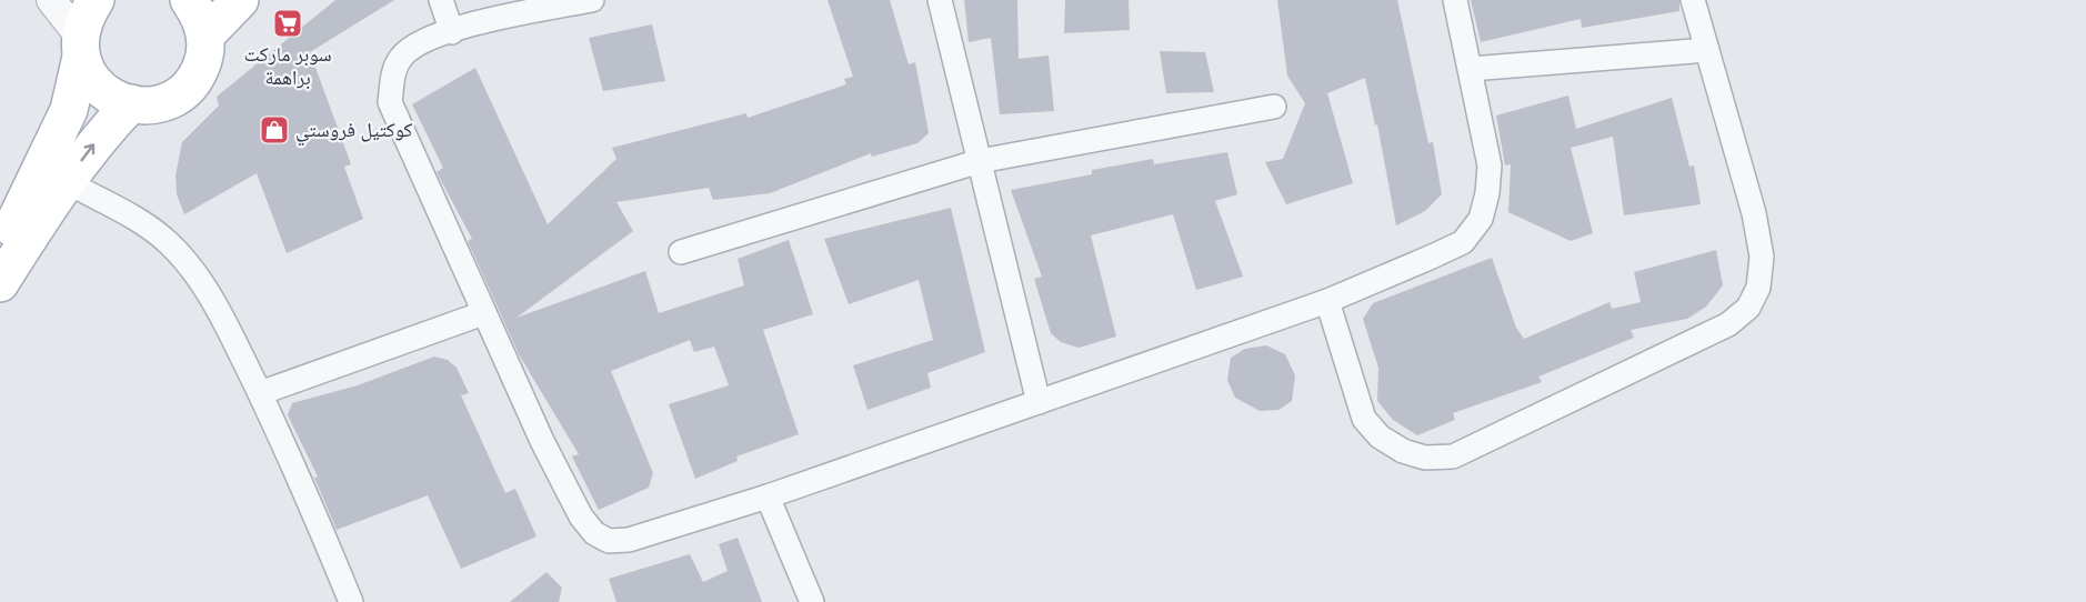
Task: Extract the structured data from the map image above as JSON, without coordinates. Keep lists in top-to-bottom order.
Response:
{
  "places": {
    "supermarket": ["سوبر ماركت براهمة"],
    "shop": ["كوكتيل فروستي"]
  }
}
